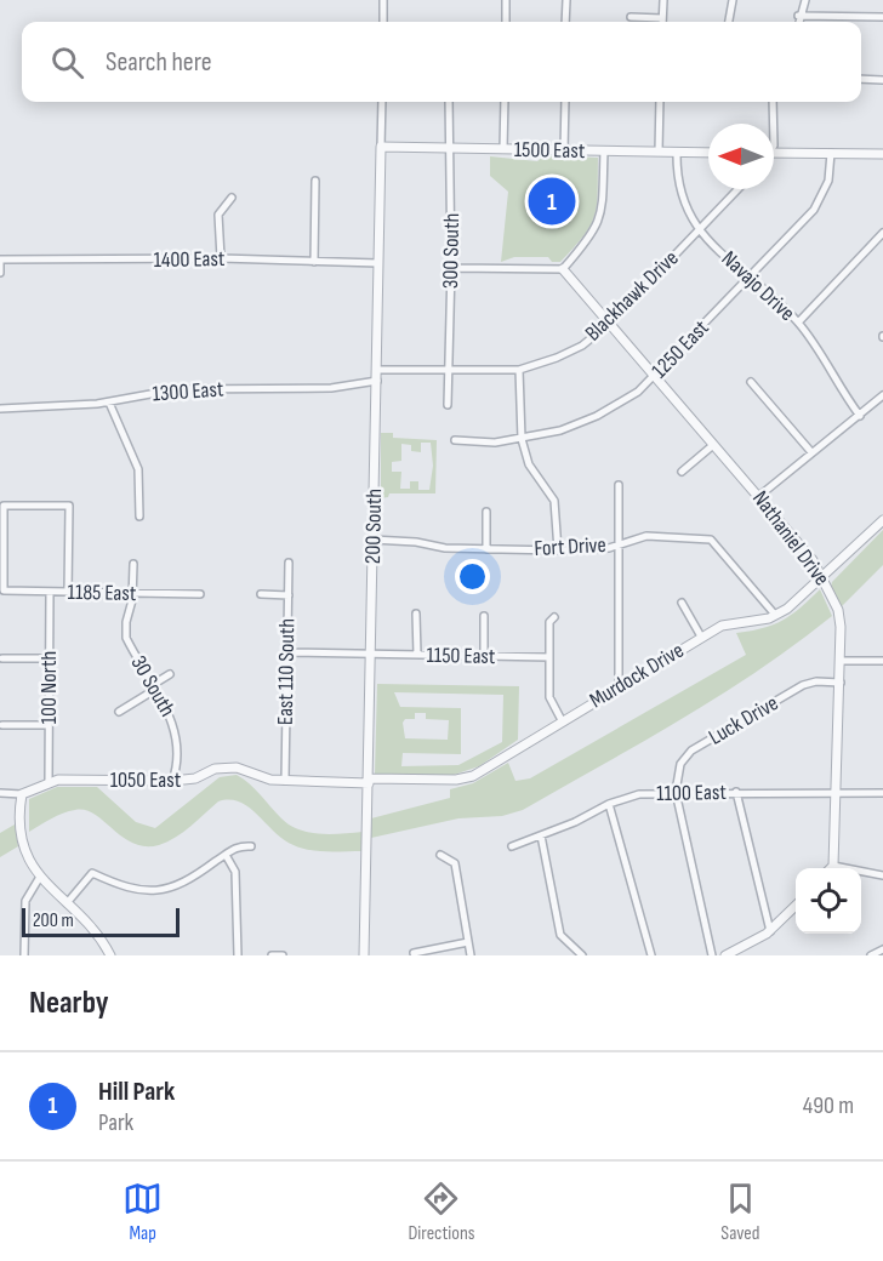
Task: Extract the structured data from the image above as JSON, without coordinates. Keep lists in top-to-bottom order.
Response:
{
  "streets": {
    "street": [
      "1500 East",
      "300 South",
      "1400 East",
      "Navajo Drive",
      "Blackhawk Drive",
      "1250 East",
      "1300 East",
      "200 South",
      "Nathaniel Drive",
      "Fort Drive",
      "1185 East",
      "1150 East",
      "East 110 South",
      "Murdock Drive",
      "30 South",
      "100 North",
      "Luck Drive",
      "1050 East",
      "1100 East"
    ]
  },
  "crossings": [
    ["1500 East", "300 South"],
    ["1500 East", "Navajo Drive"],
    ["1500 East", "200 South"],
    ["300 South", "Blackhawk Drive"],
    ["1400 East", "200 South"],
    ["Navajo Drive", "Blackhawk Drive"],
    ["Navajo Drive", "1250 East"],
    ["Blackhawk Drive", "Nathaniel Drive"],
    ["1250 East", "Nathaniel Drive"],
    ["1300 East", "200 South"],
    ["200 South", "Fort Drive"],
    ["200 South", "1150 East"],
    ["200 South", "Murdock Drive"],
    ["200 South", "1050 East"],
    ["Nathaniel Drive", "Murdock Drive"],
    ["Nathaniel Drive", "Luck Drive"],
    ["Nathaniel Drive", "1100 East"],
    ["Fort Drive", "Murdock Drive"],
    ["1185 East", "30 South"],
    ["1185 East", "100 North"],
    ["1150 East", "East 110 South"],
    ["East 110 South", "1050 East"],
    ["Murdock Drive", "1050 East"],
    ["30 South", "1050 East"],
    ["100 North", "1050 East"],
    ["Luck Drive", "1100 East"]
  ],
  "scale_bar": "200 m",
  "north": "left",
  "page": {
    "search": "Search here",
    "pins": "1",
    "scale": "200 m",
    "heading": "Nearby",
    "list": [
      {
        "mark": "1",
        "name": "Hill Park",
        "note": "Park",
        "value": "490 m"
      }
    ],
    "nav": ["Map", "Directions", "Saved"]
  }
}
